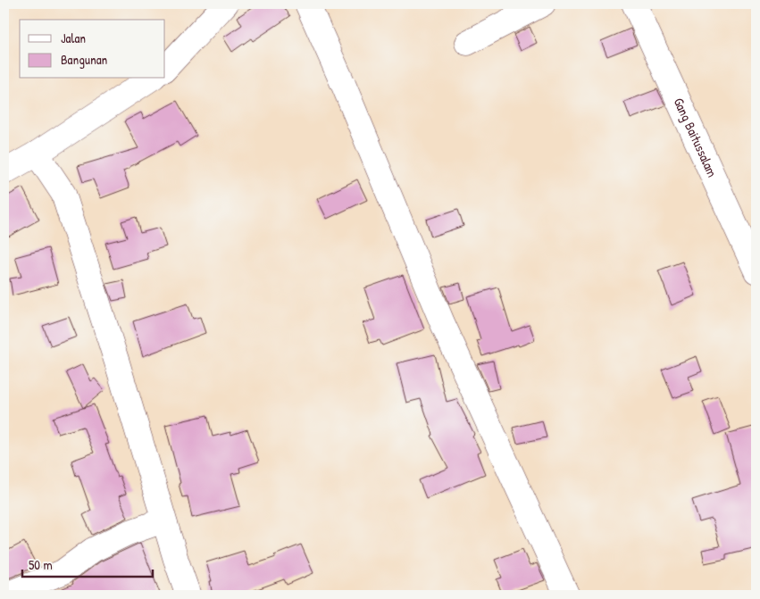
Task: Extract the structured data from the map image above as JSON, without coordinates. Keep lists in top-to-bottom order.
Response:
{
  "streets": {
    "street": ["Gang Baitussalam"]
  },
  "legend": ["Jalan", "Bangunan"],
  "scale_bar": "50 m"
}
